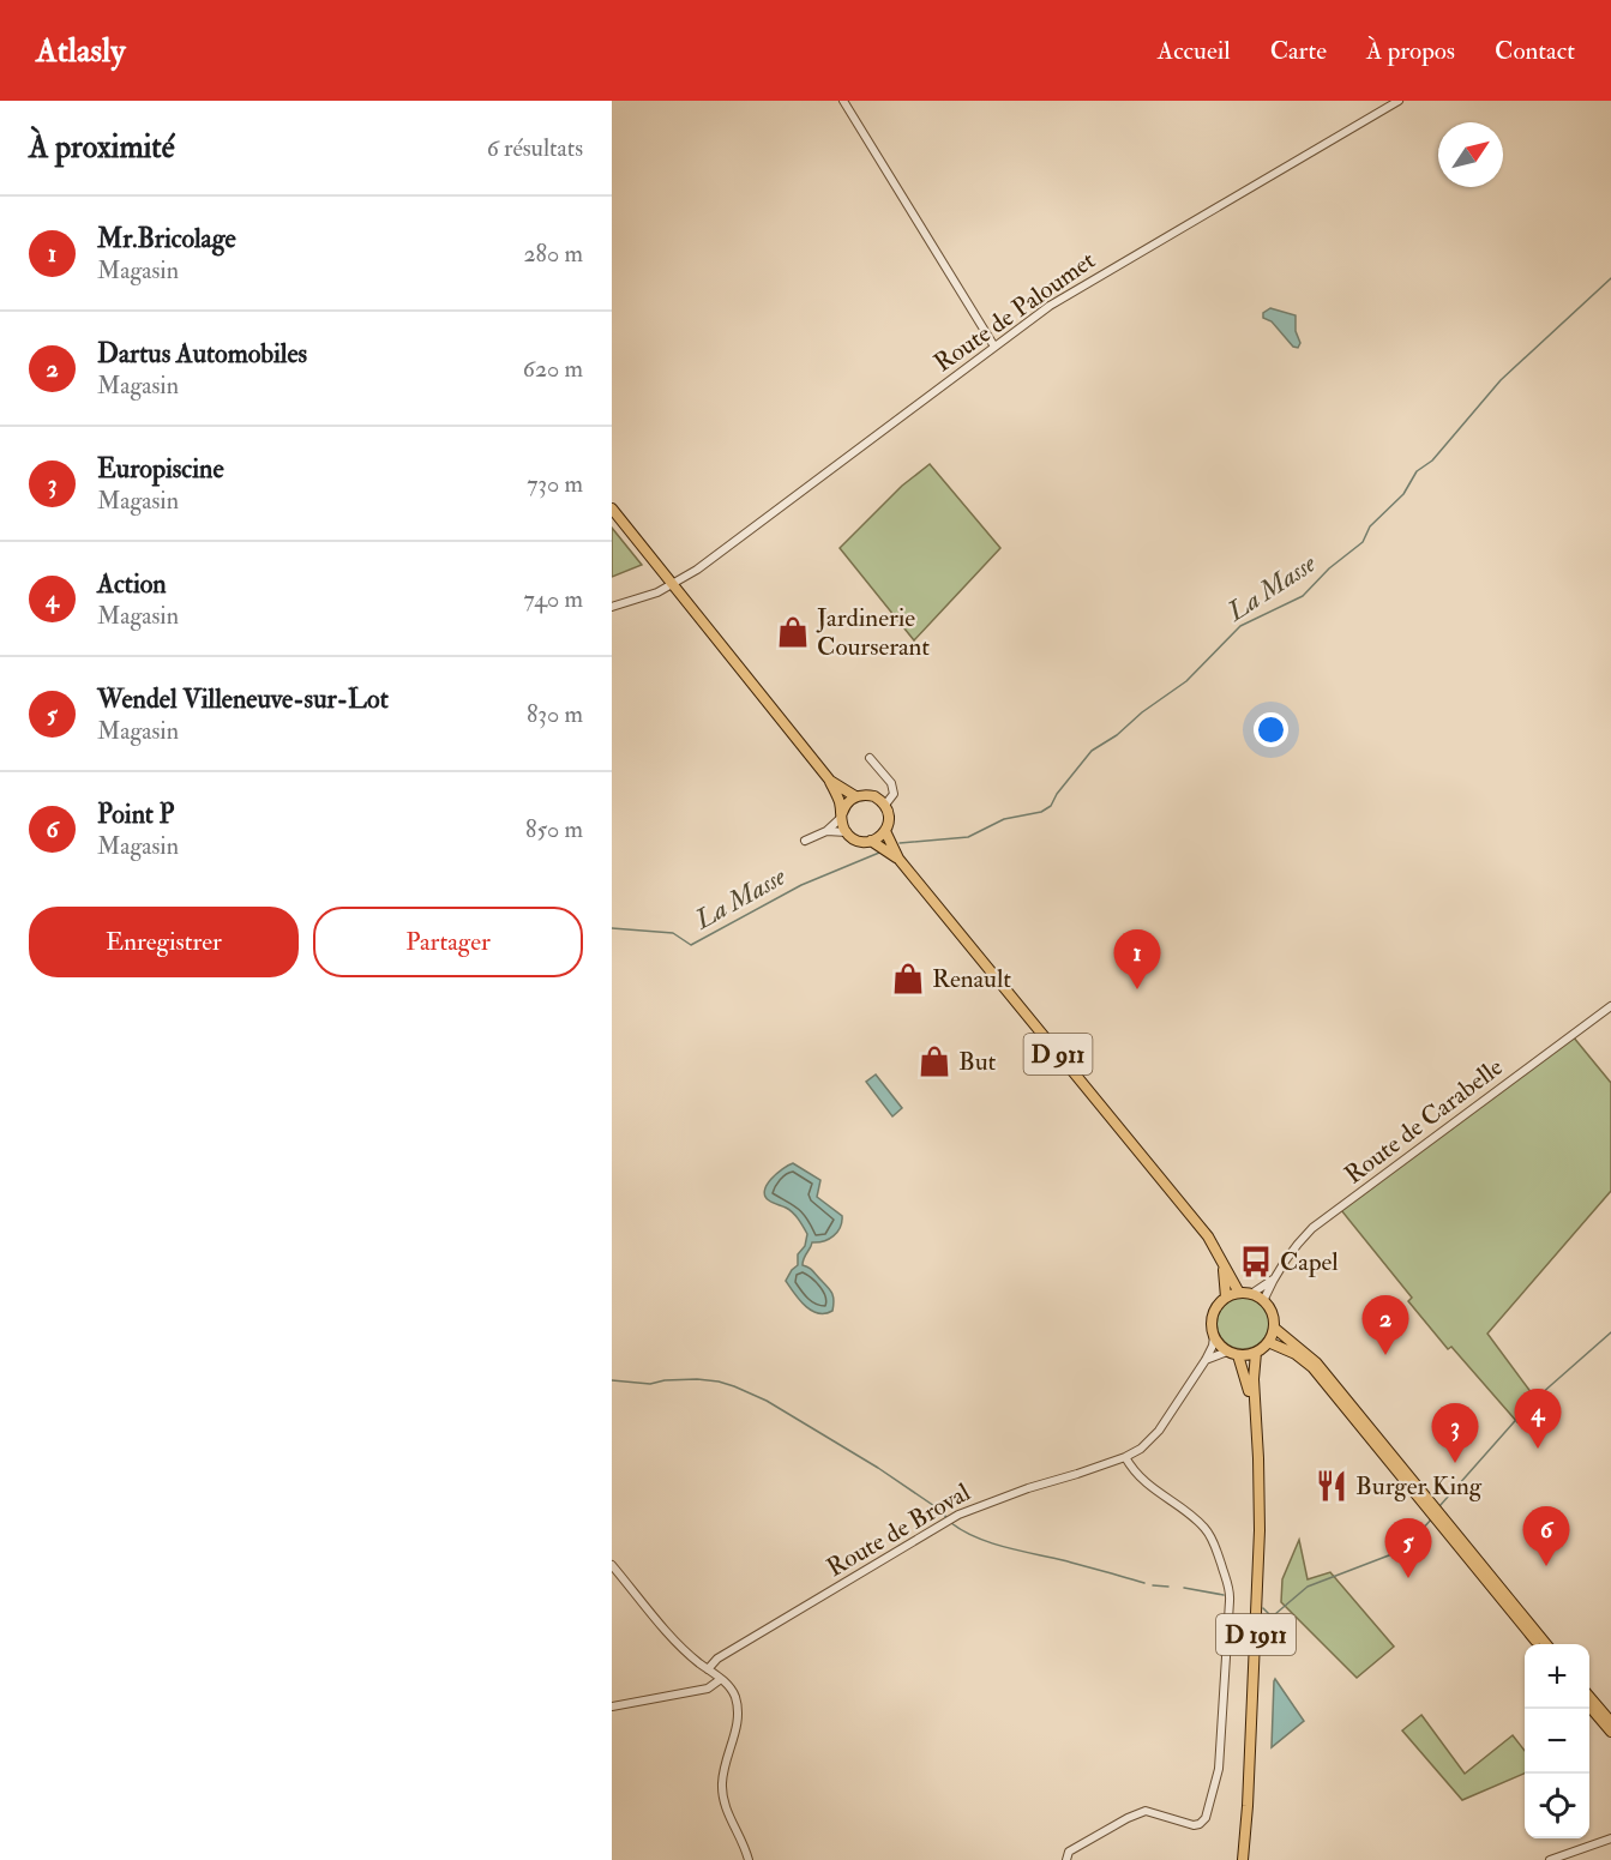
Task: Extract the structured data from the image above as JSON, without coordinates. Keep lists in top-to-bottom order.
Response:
{
  "streets": {
    "main road": ["D 911", "D 1911"],
    "street": ["Route de Paloumet", "Route de Carabelle", "Route de Broval"]
  },
  "crossings": [
    ["D 911", "Route de Carabelle"],
    ["D 911", "Route de Broval"],
    ["D 911", "D 1911"],
    ["Route de Carabelle", "Route de Broval"],
    ["Route de Carabelle", "D 1911"],
    ["Route de Broval", "D 1911"]
  ],
  "water": ["La Masse"],
  "places": {
    "shop": ["Jardinerie Courserant", "Renault", "But"],
    "bus stop": ["Capel"],
    "restaurant": ["Burger King"]
  },
  "north": "top right",
  "page": {
    "header": "Atlasly",
    "nav": [
      "Accueil",
      "Carte",
      "À propos",
      "Contact"
    ],
    "heading": ["À proximité", "6 résultats"],
    "list": [
      {
        "mark": "1",
        "name": "Mr.Bricolage",
        "note": "Magasin",
        "value": "280 m"
      },
      {
        "mark": "2",
        "name": "Dartus Automobiles",
        "note": "Magasin",
        "value": "620 m"
      },
      {
        "mark": "3",
        "name": "Europiscine",
        "note": "Magasin",
        "value": "730 m"
      },
      {
        "mark": "4",
        "name": "Action",
        "note": "Magasin",
        "value": "740 m"
      },
      {
        "mark": "5",
        "name": "Wendel Villeneuve-sur-Lot",
        "note": "Magasin",
        "value": "830 m"
      },
      {
        "mark": "6",
        "name": "Point P",
        "note": "Magasin",
        "value": "850 m"
      }
    ],
    "buttons": ["Enregistrer", "Partager"],
    "pins": [
      "1",
      "2",
      "4",
      "3",
      "6",
      "5"
    ],
    "map_buttons": ["+", "−"]
  }
}
